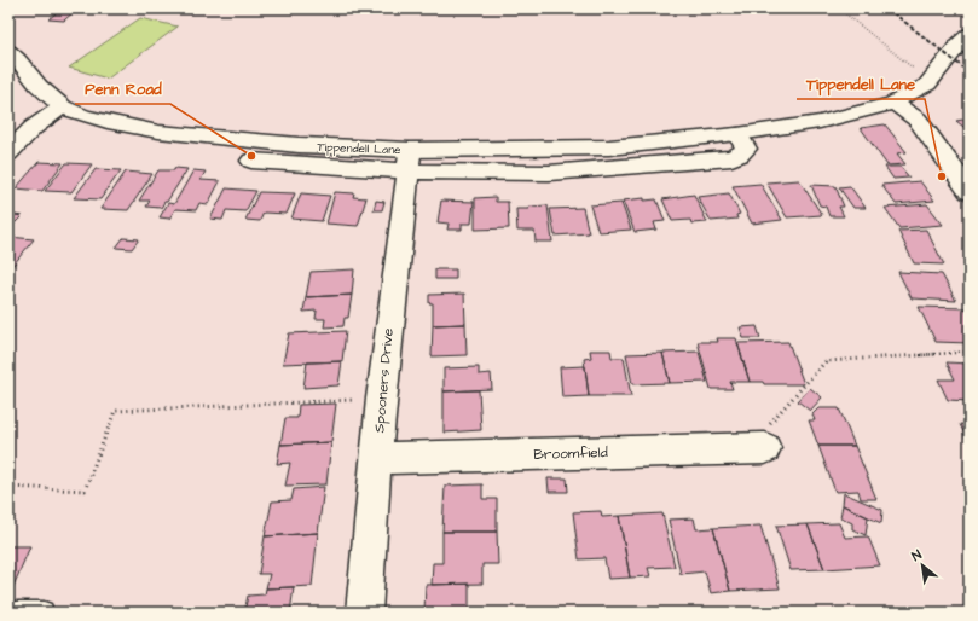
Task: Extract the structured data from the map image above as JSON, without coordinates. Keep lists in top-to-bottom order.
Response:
{
  "streets": {
    "street": ["Tippendell Lane", "Spooners Drive", "Broomfield"]
  },
  "crossings": [
    ["Tippendell Lane", "Spooners Drive"],
    ["Spooners Drive", "Broomfield"]
  ],
  "places": ["Penn Road", "Tippendell Lane"],
  "north": "top left"
}
